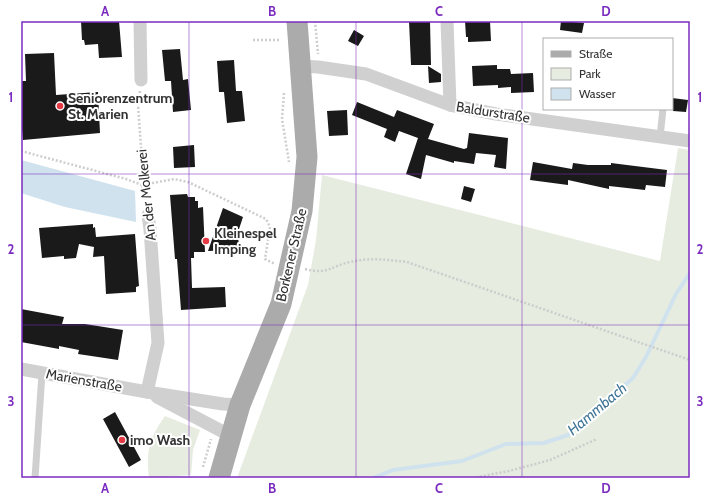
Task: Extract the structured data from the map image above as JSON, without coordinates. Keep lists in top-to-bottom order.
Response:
{
  "streets": {
    "main road": ["Borkener Straße"],
    "street": ["Baldurstraße", "An der Molkerei", "Marienstraße"]
  },
  "crossings": [
    ["Baldurstraße", "Borkener Straße"],
    ["An der Molkerei", "Marienstraße"],
    ["Borkener Straße", "Marienstraße"]
  ],
  "water": ["Hammbach"],
  "places": ["Seniorenzentrum St. Marien", "Kleinespel Imping", "imo Wash"],
  "legend": ["Straße", "Park", "Wasser"],
  "grid": {
    "columns": [
      "A",
      "B",
      "C",
      "D"
    ],
    "rows": ["1", "2", "3"]
  }
}
